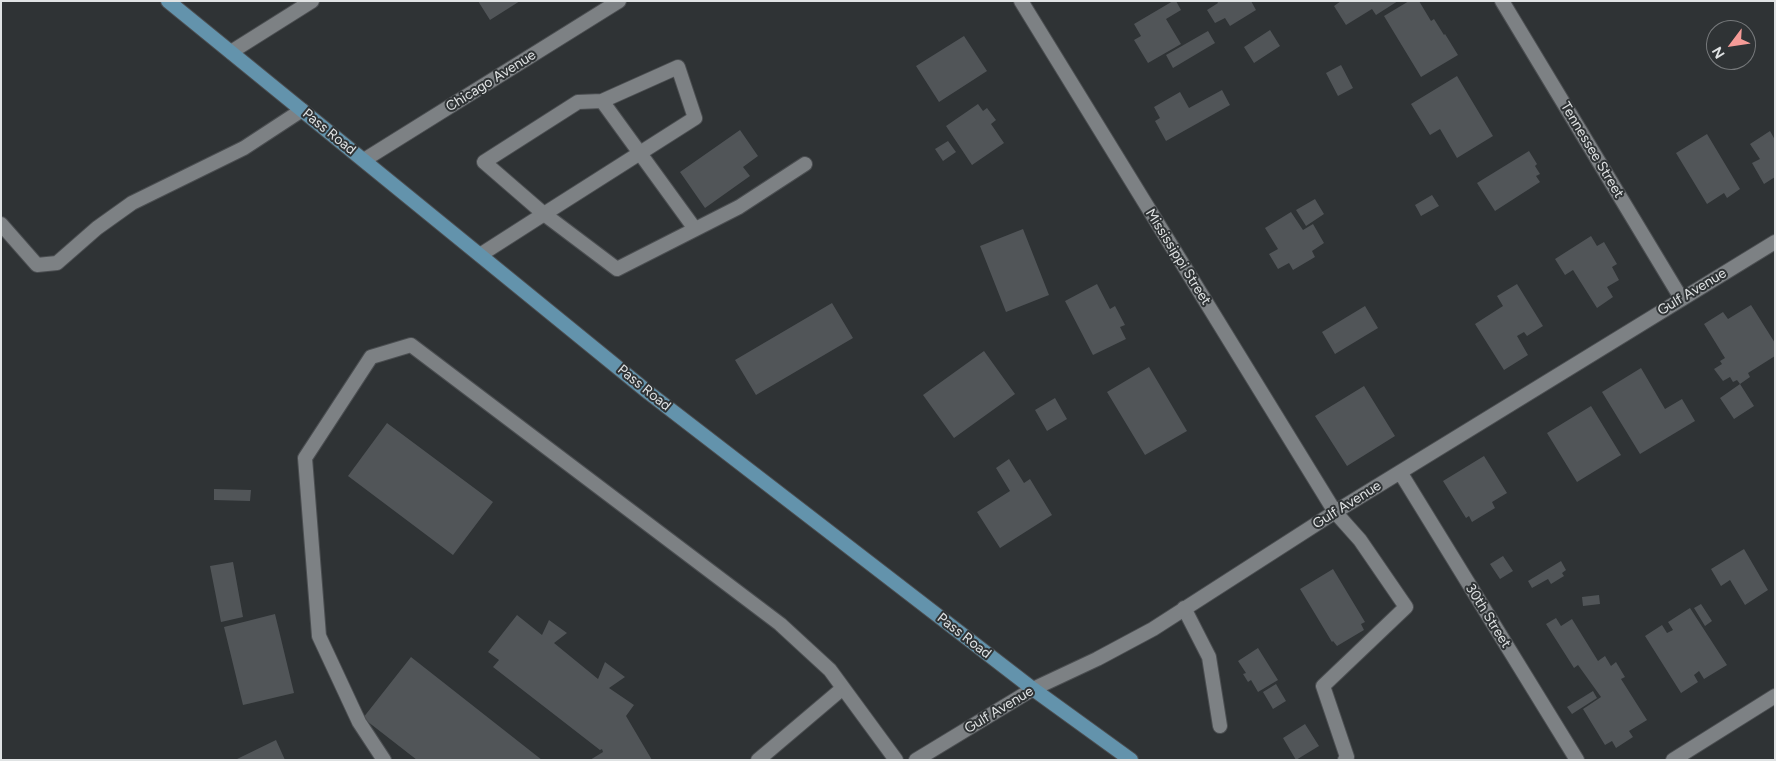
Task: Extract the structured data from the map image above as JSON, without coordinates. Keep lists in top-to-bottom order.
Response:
{
  "streets": {
    "main road": ["Pass Road"],
    "street": [
      "Chicago Avenue",
      "Tennessee Street",
      "Mississippi Street",
      "Gulf Avenue",
      "30th Street"
    ]
  },
  "crossings": [
    ["Chicago Avenue", "Pass Road"],
    ["Pass Road", "Gulf Avenue"],
    ["Tennessee Street", "Gulf Avenue"],
    ["Mississippi Street", "Gulf Avenue"],
    ["Gulf Avenue", "30th Street"]
  ],
  "north": "bottom left"
}
